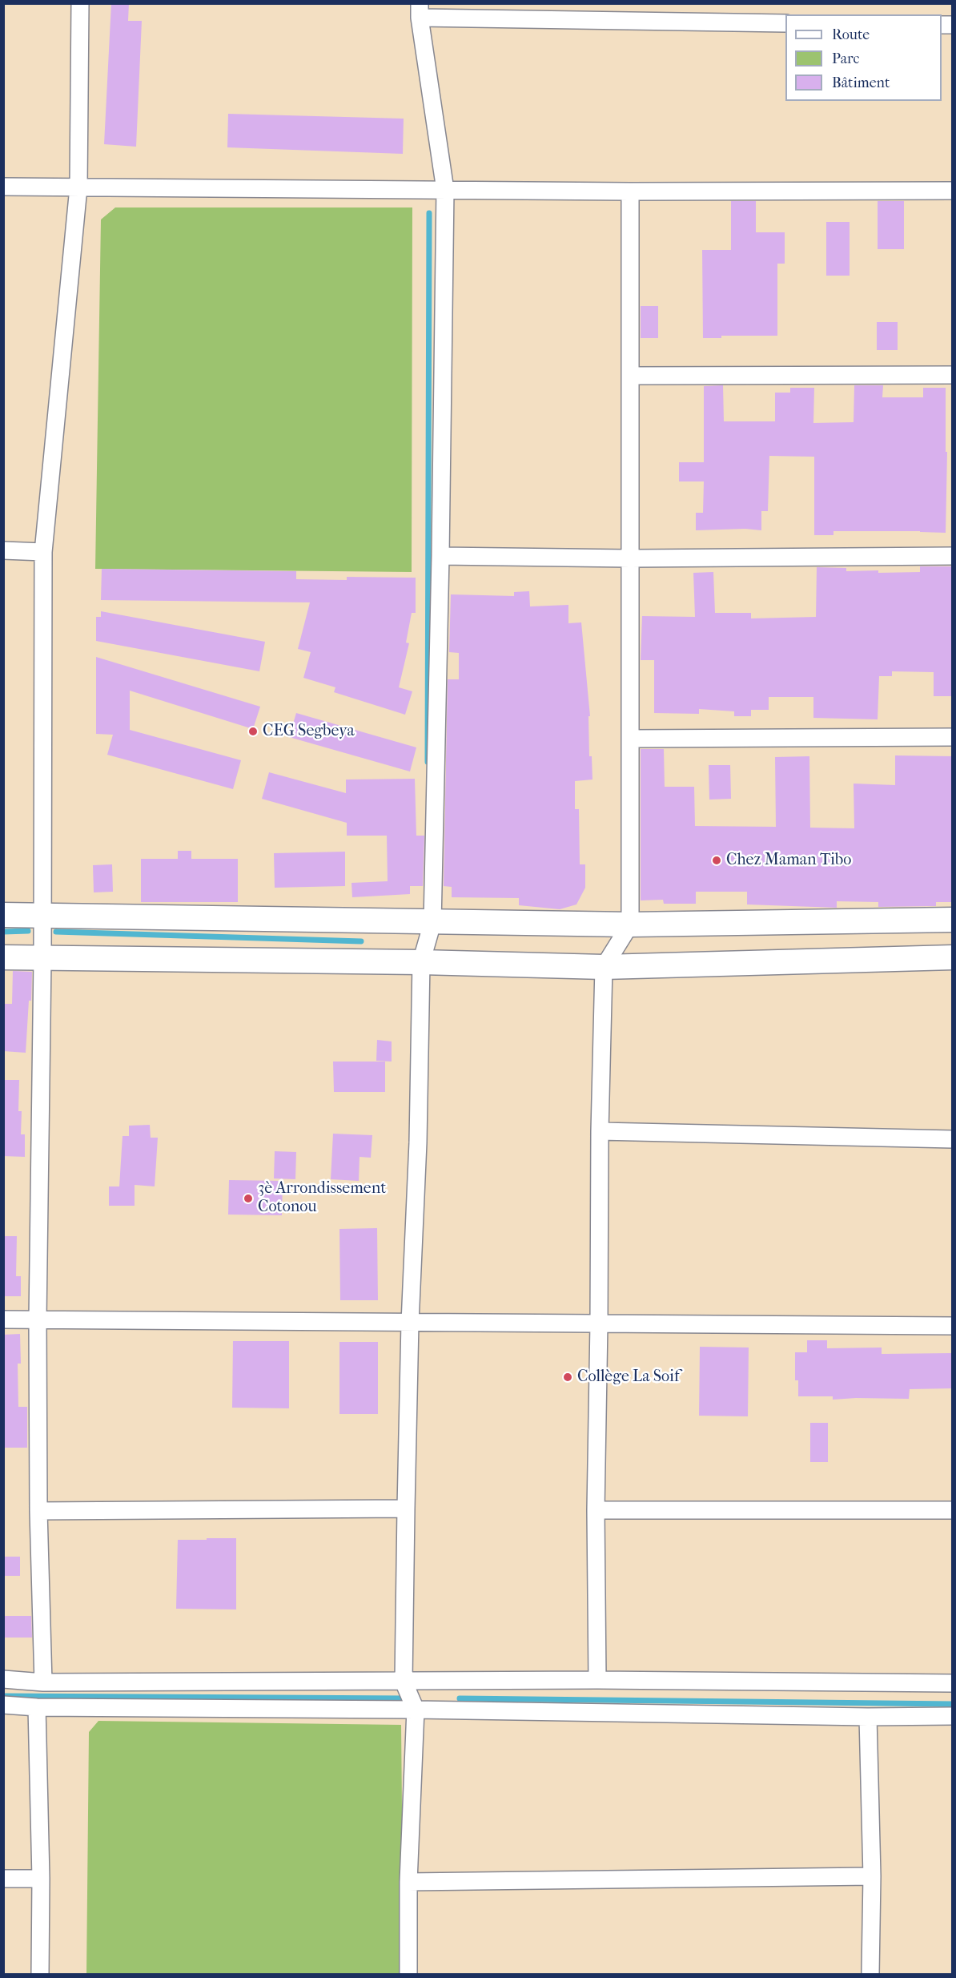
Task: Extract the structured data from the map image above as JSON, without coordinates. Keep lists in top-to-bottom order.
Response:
{
  "places": [
    "CEG Segbeya",
    "Chez Maman Tibo",
    "3è Arrondissement Cotonou",
    "Collège La Soif"
  ],
  "legend": ["Route", "Parc", "Bâtiment"]
}
